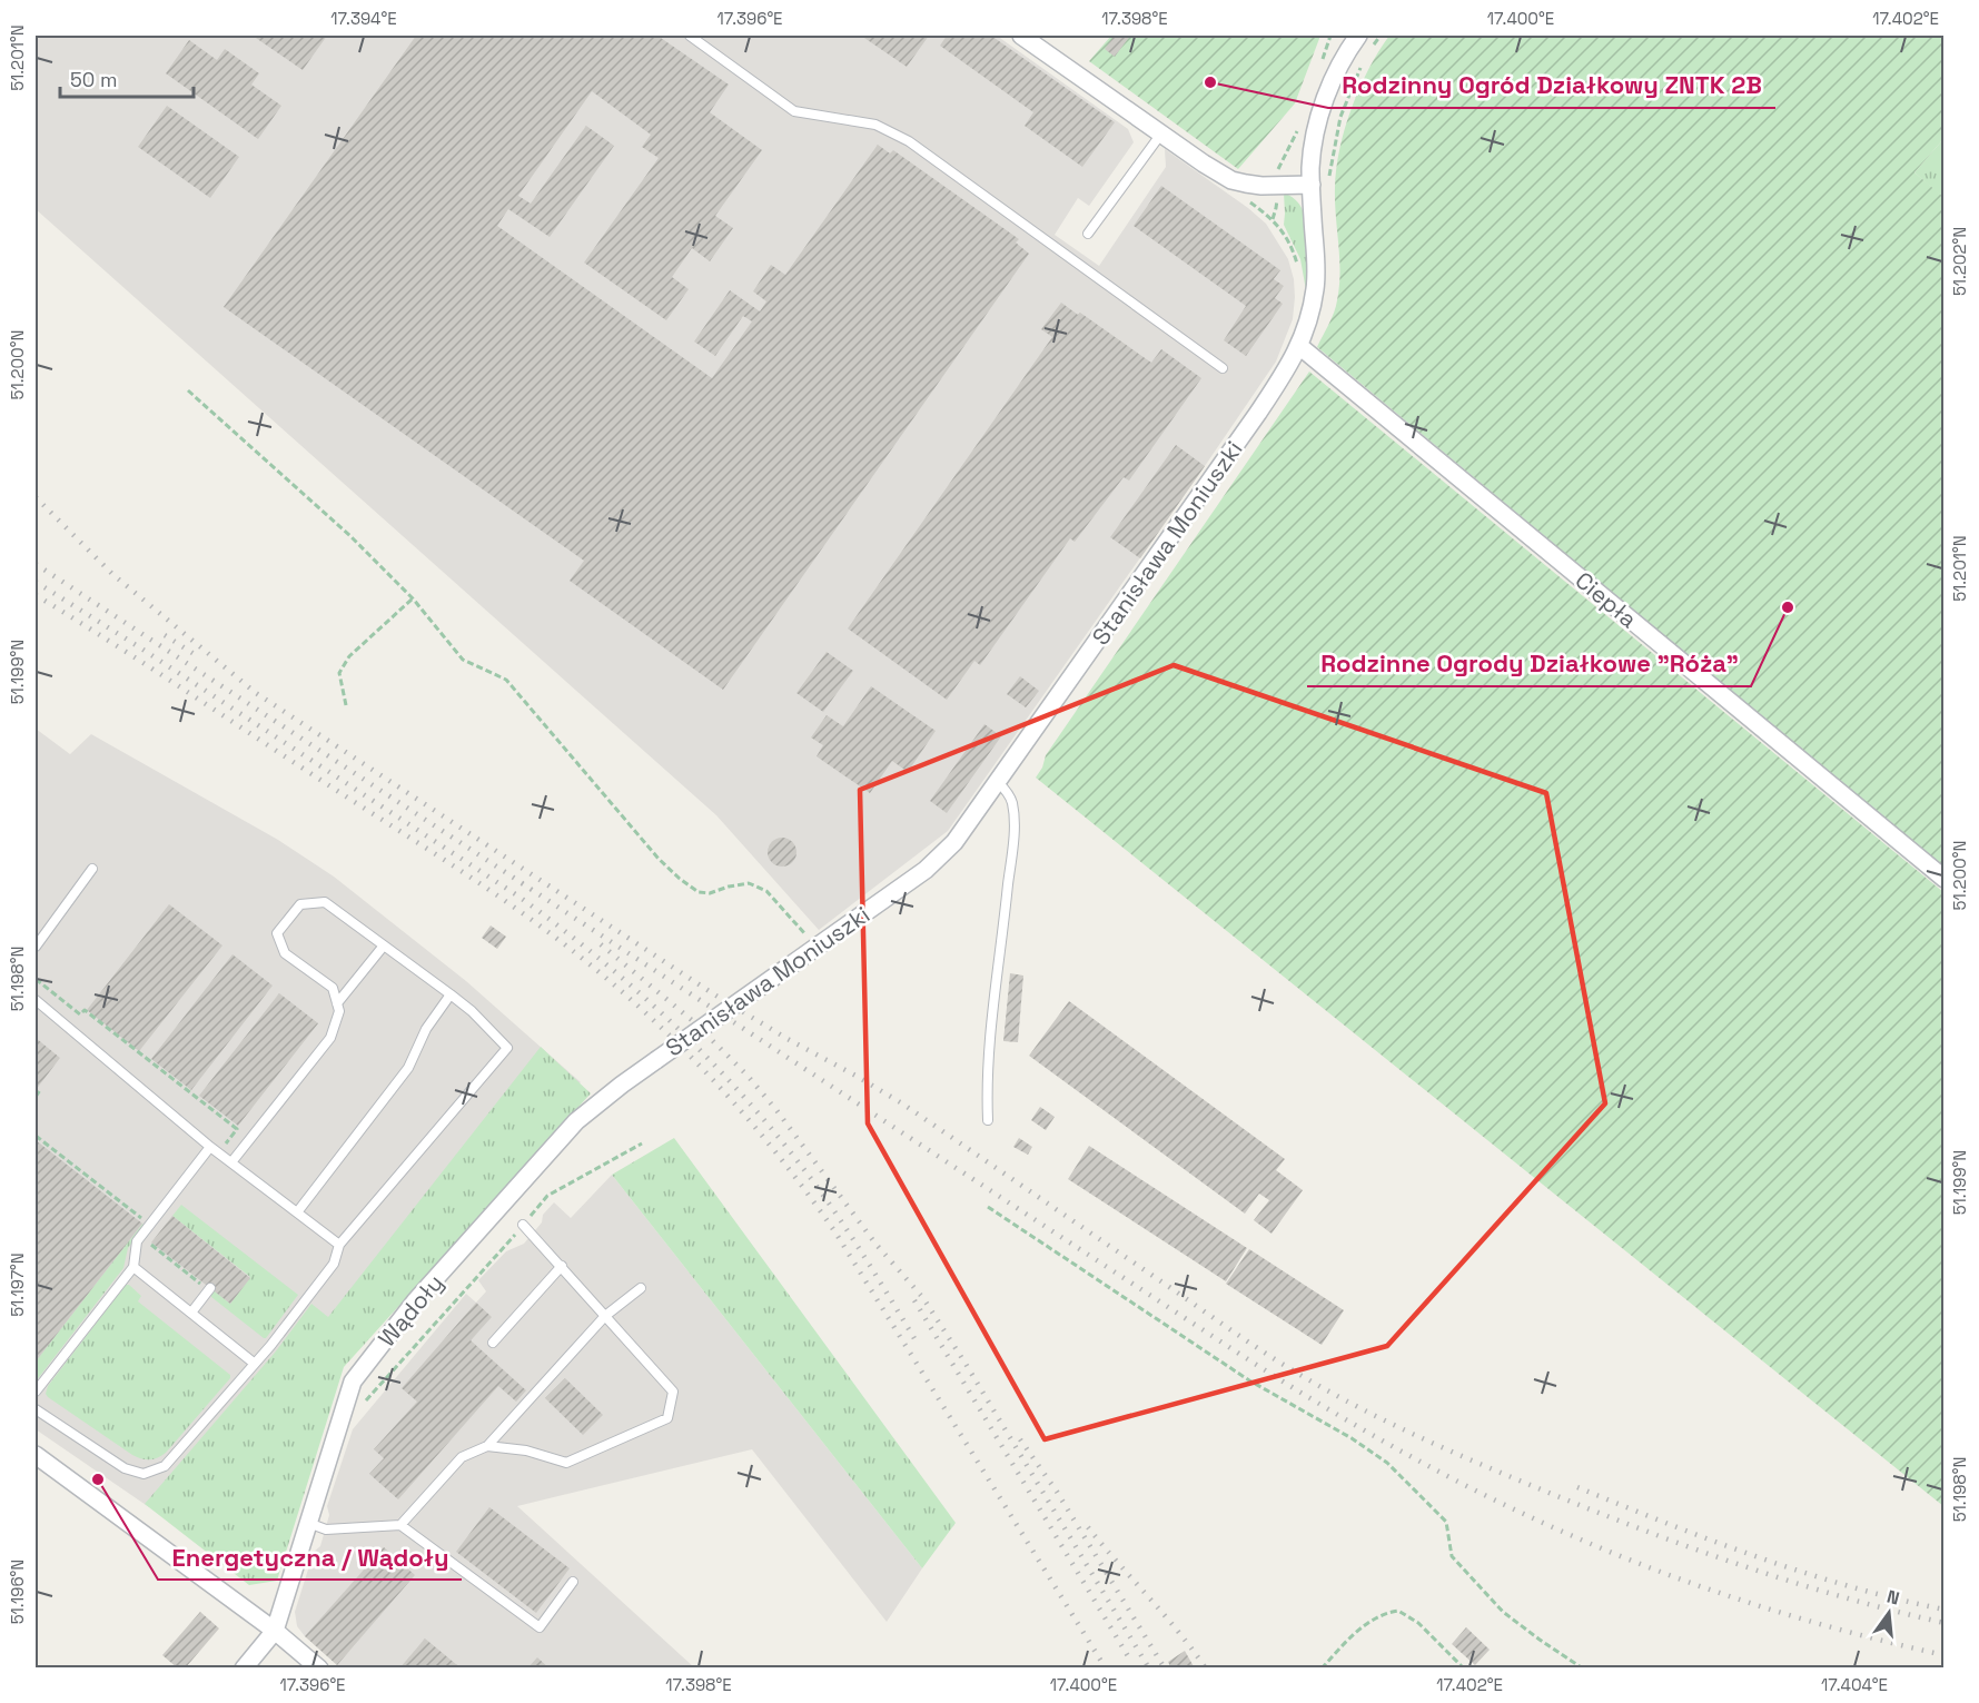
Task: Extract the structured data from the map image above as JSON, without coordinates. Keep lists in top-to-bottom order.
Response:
{
  "streets": {
    "street": ["Stanisława Moniuszki", "Ciepła", "Wądoły"]
  },
  "crossings": [
    ["Stanisława Moniuszki", "Ciepła"],
    ["Stanisława Moniuszki", "Wądoły"]
  ],
  "places": ["Rodzinny Ogród Działkowy ZNTK 2B", "Rodzinne Ogrody Działkowe \"Róża\"", "Energetyczna / Wądoły"],
  "scale_bar": "50 m",
  "north": "top",
  "coordinates": [
    "17.394°E",
    "17.396°E",
    "17.398°E",
    "17.400°E",
    "17.402°E",
    "51.201°N",
    "51.202°N",
    "51.200°N",
    "51.199°N",
    "51.198°N",
    "51.197°N",
    "51.196°N",
    "17.404°E"
  ]
}
